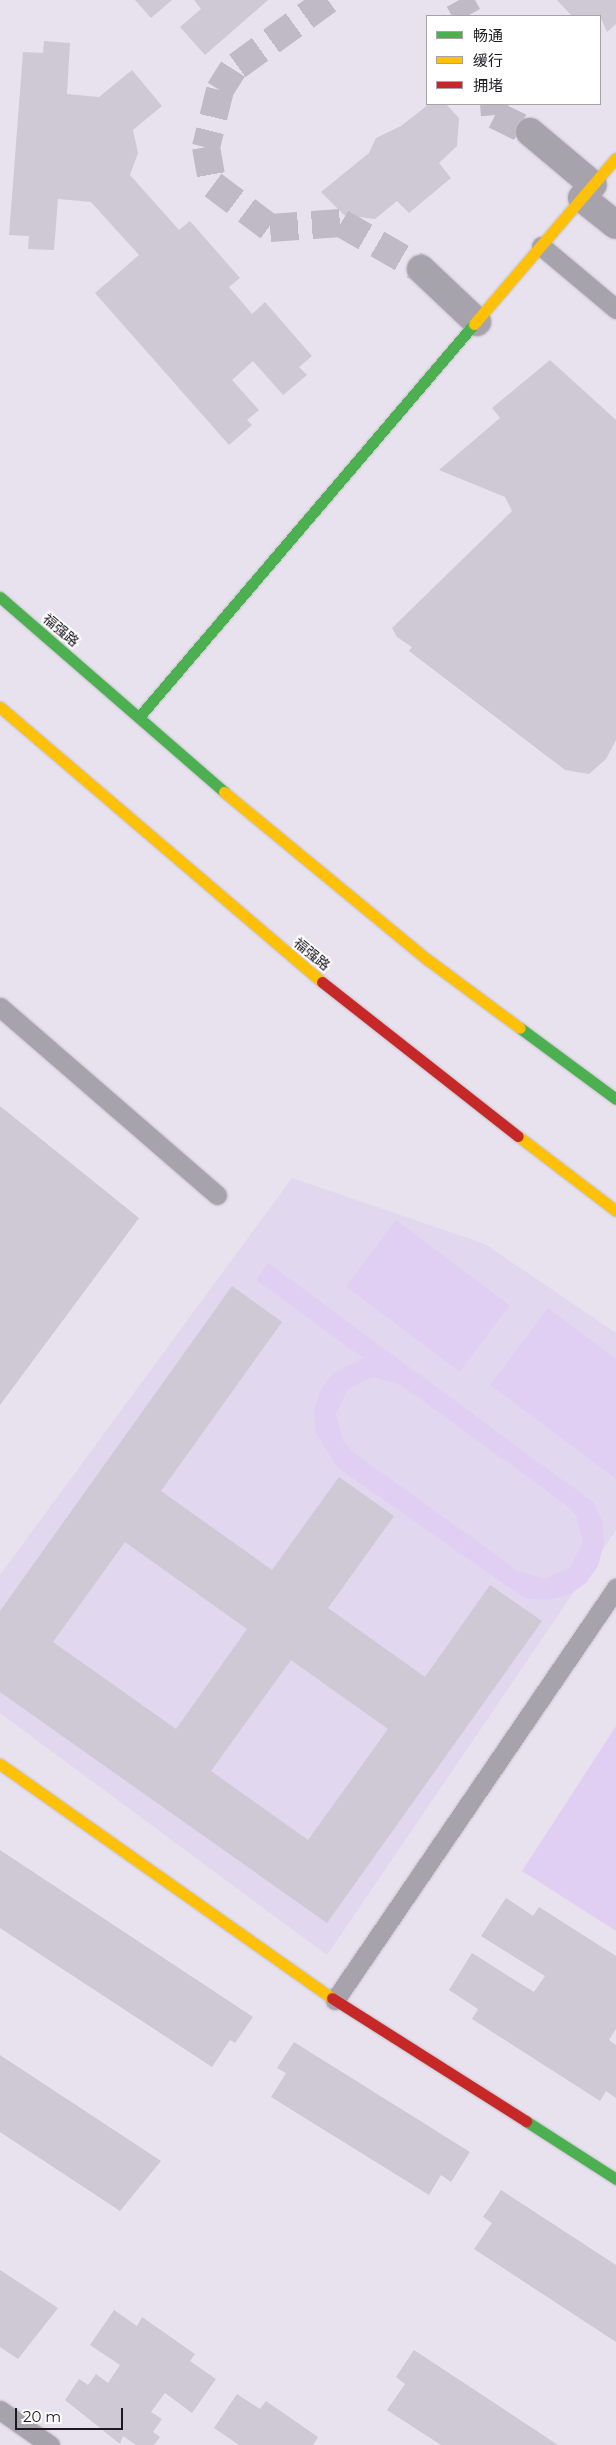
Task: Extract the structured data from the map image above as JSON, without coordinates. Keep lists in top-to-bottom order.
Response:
{
  "streets": {
    "main road": ["福强路"]
  },
  "legend": ["畅通", "缓行", "拥堵"],
  "scale_bar": "20 m"
}
